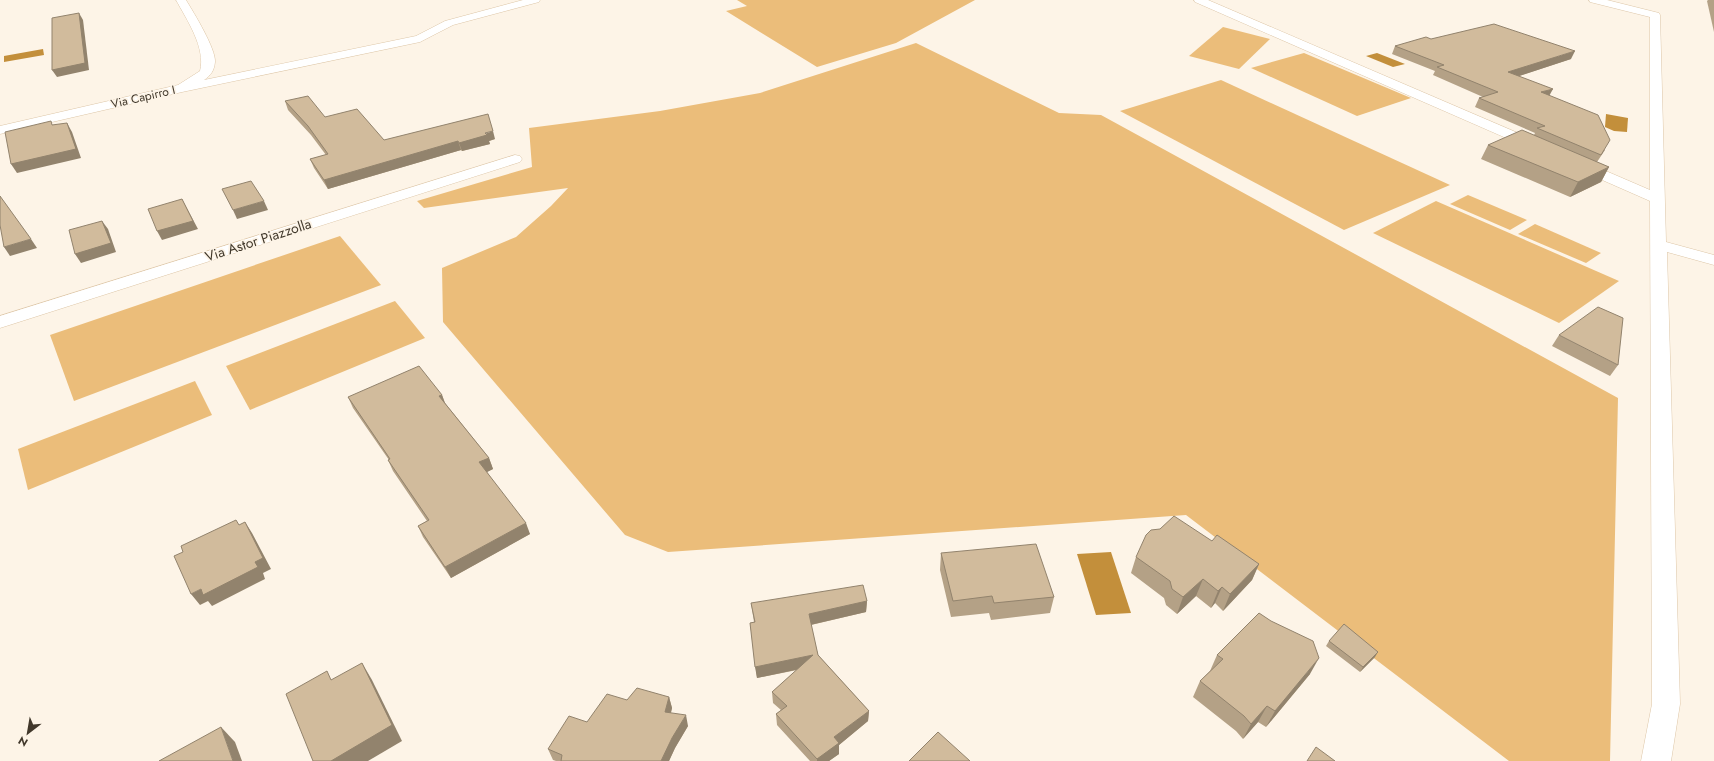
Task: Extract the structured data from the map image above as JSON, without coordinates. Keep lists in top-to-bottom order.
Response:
{
  "streets": {
    "street": ["Via Capirro I", "Via Astor Piazzolla"]
  },
  "north": "bottom left"
}
